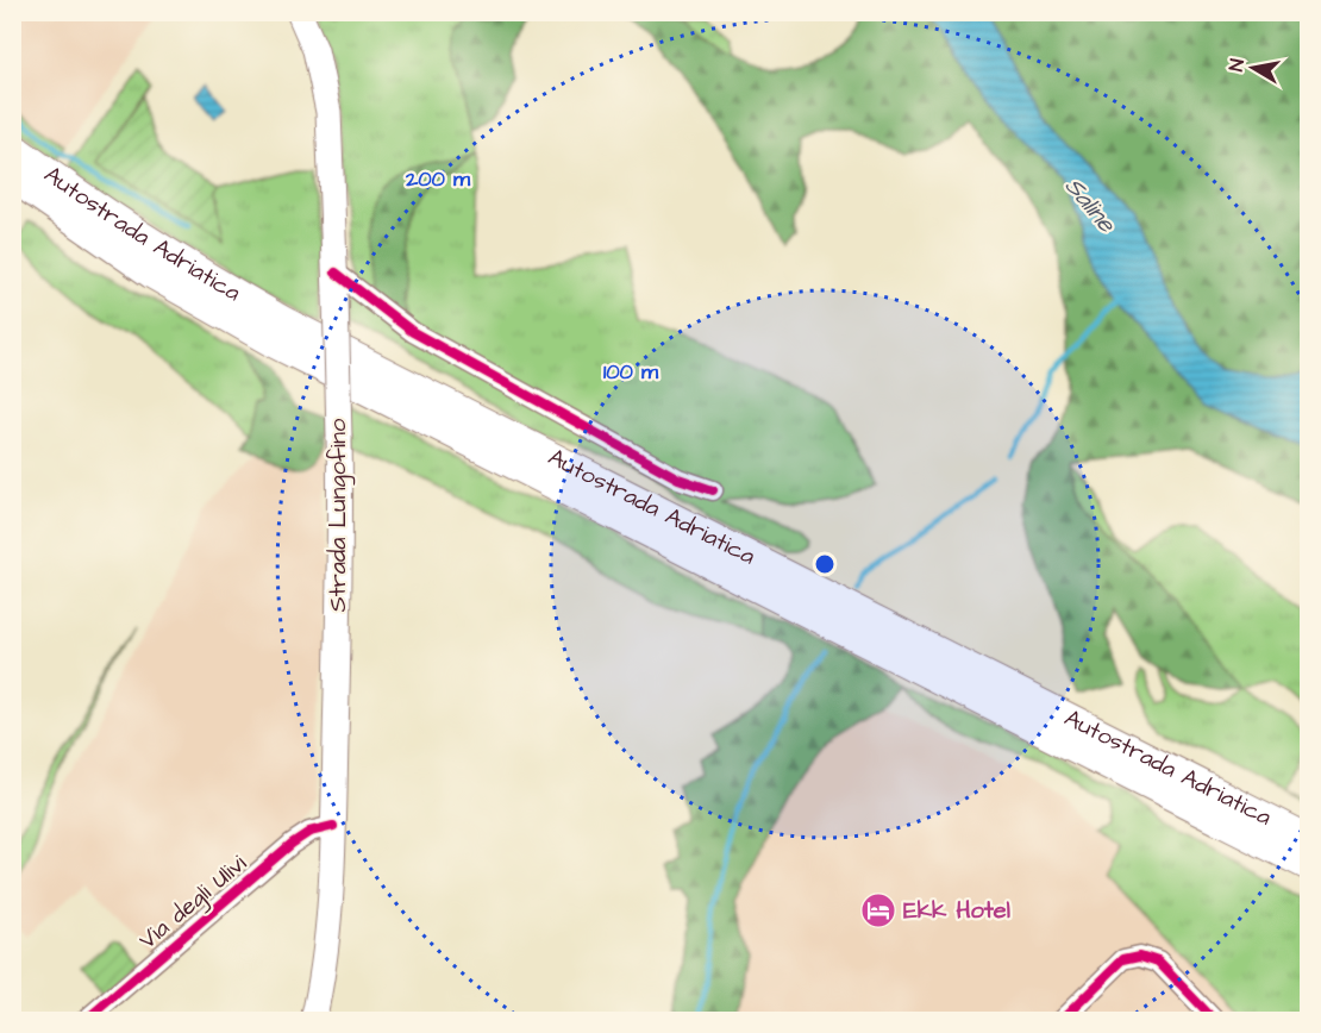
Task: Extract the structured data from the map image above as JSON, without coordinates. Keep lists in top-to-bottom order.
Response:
{
  "streets": {
    "highway": ["Autostrada Adriatica"],
    "main road": ["Strada Lungofino"],
    "street": ["Via degli Ulivi"]
  },
  "crossings": [
    ["Strada Lungofino", "Via degli Ulivi"]
  ],
  "water": ["Saline"],
  "places": {
    "hotel": ["Ekk Hotel"]
  },
  "north": "left",
  "rings": ["200 m", "100 m"]
}
